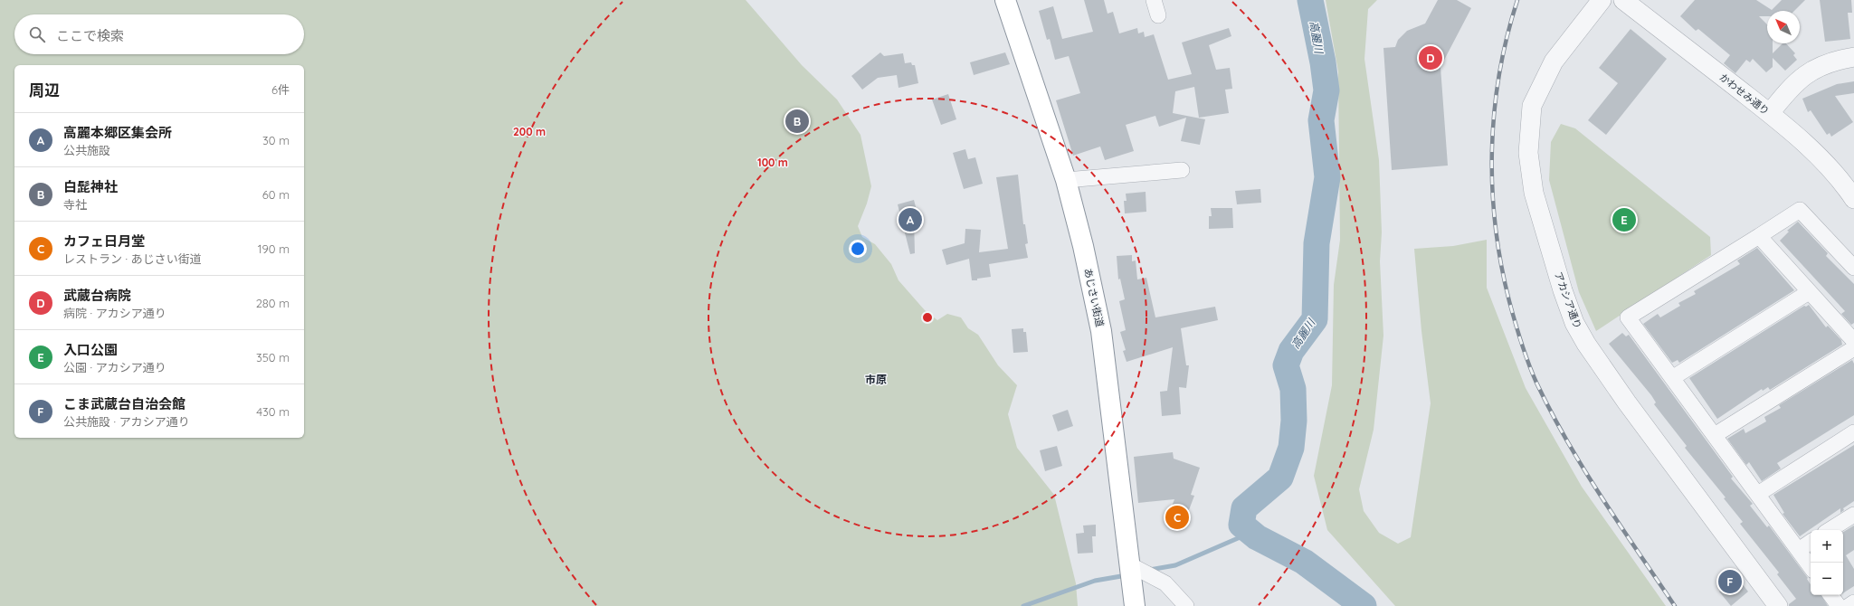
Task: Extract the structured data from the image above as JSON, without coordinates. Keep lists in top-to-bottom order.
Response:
{
  "streets": {
    "highway": ["あじさい街道"],
    "street": ["かわせみ通り", "アカシア通り"]
  },
  "districts": ["市原"],
  "water": ["高麗川"],
  "north": "top left",
  "page": {
    "search": "ここで検索",
    "pins": [
      "D",
      "B",
      "A",
      "E",
      "C",
      "F"
    ],
    "heading": ["周辺", "6件"],
    "list": [
      {
        "mark": "A",
        "name": "高麗本郷区集会所",
        "note": "公共施設",
        "value": "30 m"
      },
      {
        "mark": "B",
        "name": "白髭神社",
        "note": "寺社",
        "value": "60 m"
      },
      {
        "mark": "C",
        "name": "カフェ日月堂",
        "note": "レストラン · あじさい街道",
        "value": "190 m"
      },
      {
        "mark": "D",
        "name": "武蔵台病院",
        "note": "病院 · アカシア通り",
        "value": "280 m"
      },
      {
        "mark": "E",
        "name": "入口公園",
        "note": "公園 · アカシア通り",
        "value": "350 m"
      },
      {
        "mark": "F",
        "name": "こま武蔵台自治会館",
        "note": "公共施設 · アカシア通り",
        "value": "430 m"
      }
    ],
    "map_buttons": ["+", "−"]
  },
  "rings": ["200 m", "100 m"]
}
